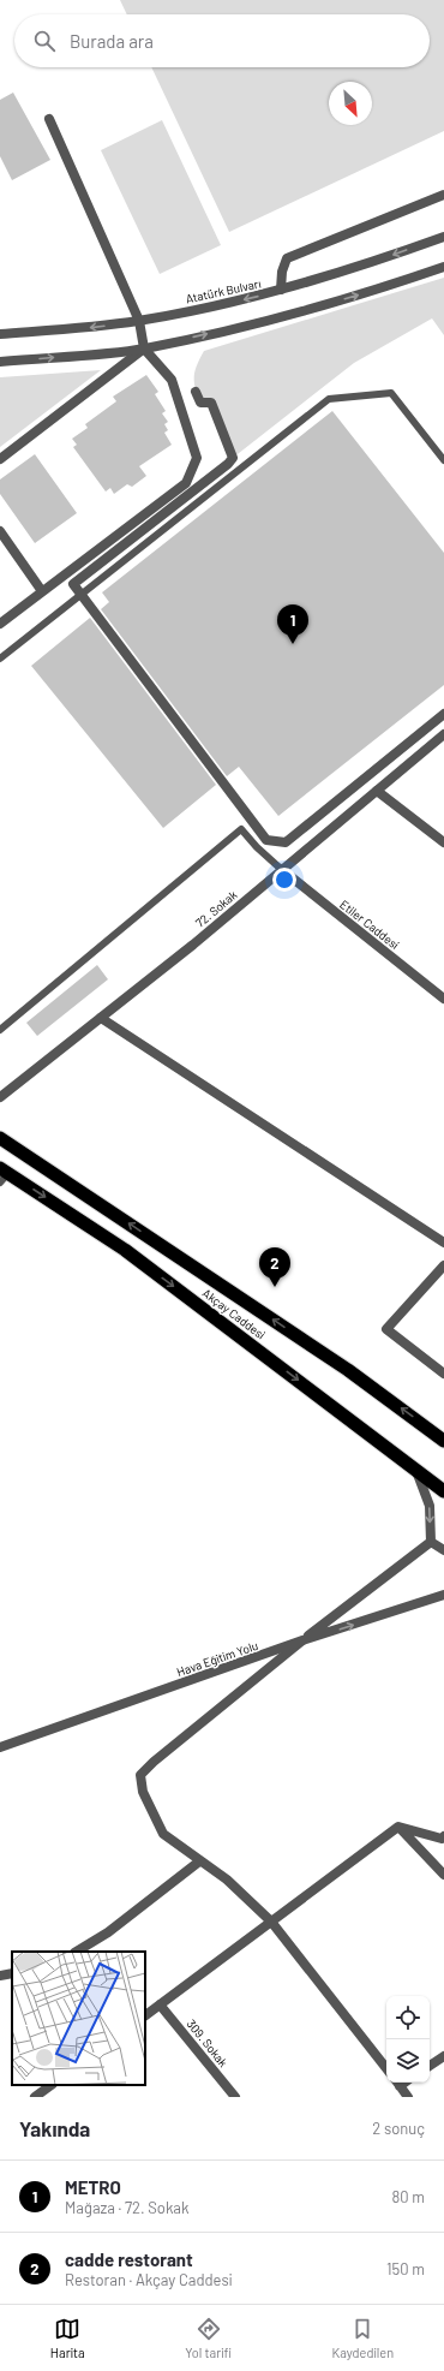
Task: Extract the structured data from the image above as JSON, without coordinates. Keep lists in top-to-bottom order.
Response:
{
  "streets": {
    "highway": ["Akçay Caddesi"],
    "street": [
      "Atatürk Bulvarı",
      "72. Sokak",
      "Etiler Caddesi",
      "Hava Eğitim Yolu",
      "309. Sokak"
    ]
  },
  "crossings": [
    ["72. Sokak", "Etiler Caddesi"]
  ],
  "north": "bottom right",
  "page": {
    "search": "Burada ara",
    "pins": ["1", "2"],
    "heading": ["Yakında", "2 sonuç"],
    "list": [
      {
        "mark": "1",
        "name": "METRO",
        "note": "Mağaza · 72. Sokak",
        "value": "80 m"
      },
      {
        "mark": "2",
        "name": "cadde restorant",
        "note": "Restoran · Akçay Caddesi",
        "value": "150 m"
      }
    ],
    "nav": ["Harita", "Yol tarifi", "Kaydedilen"]
  }
}
